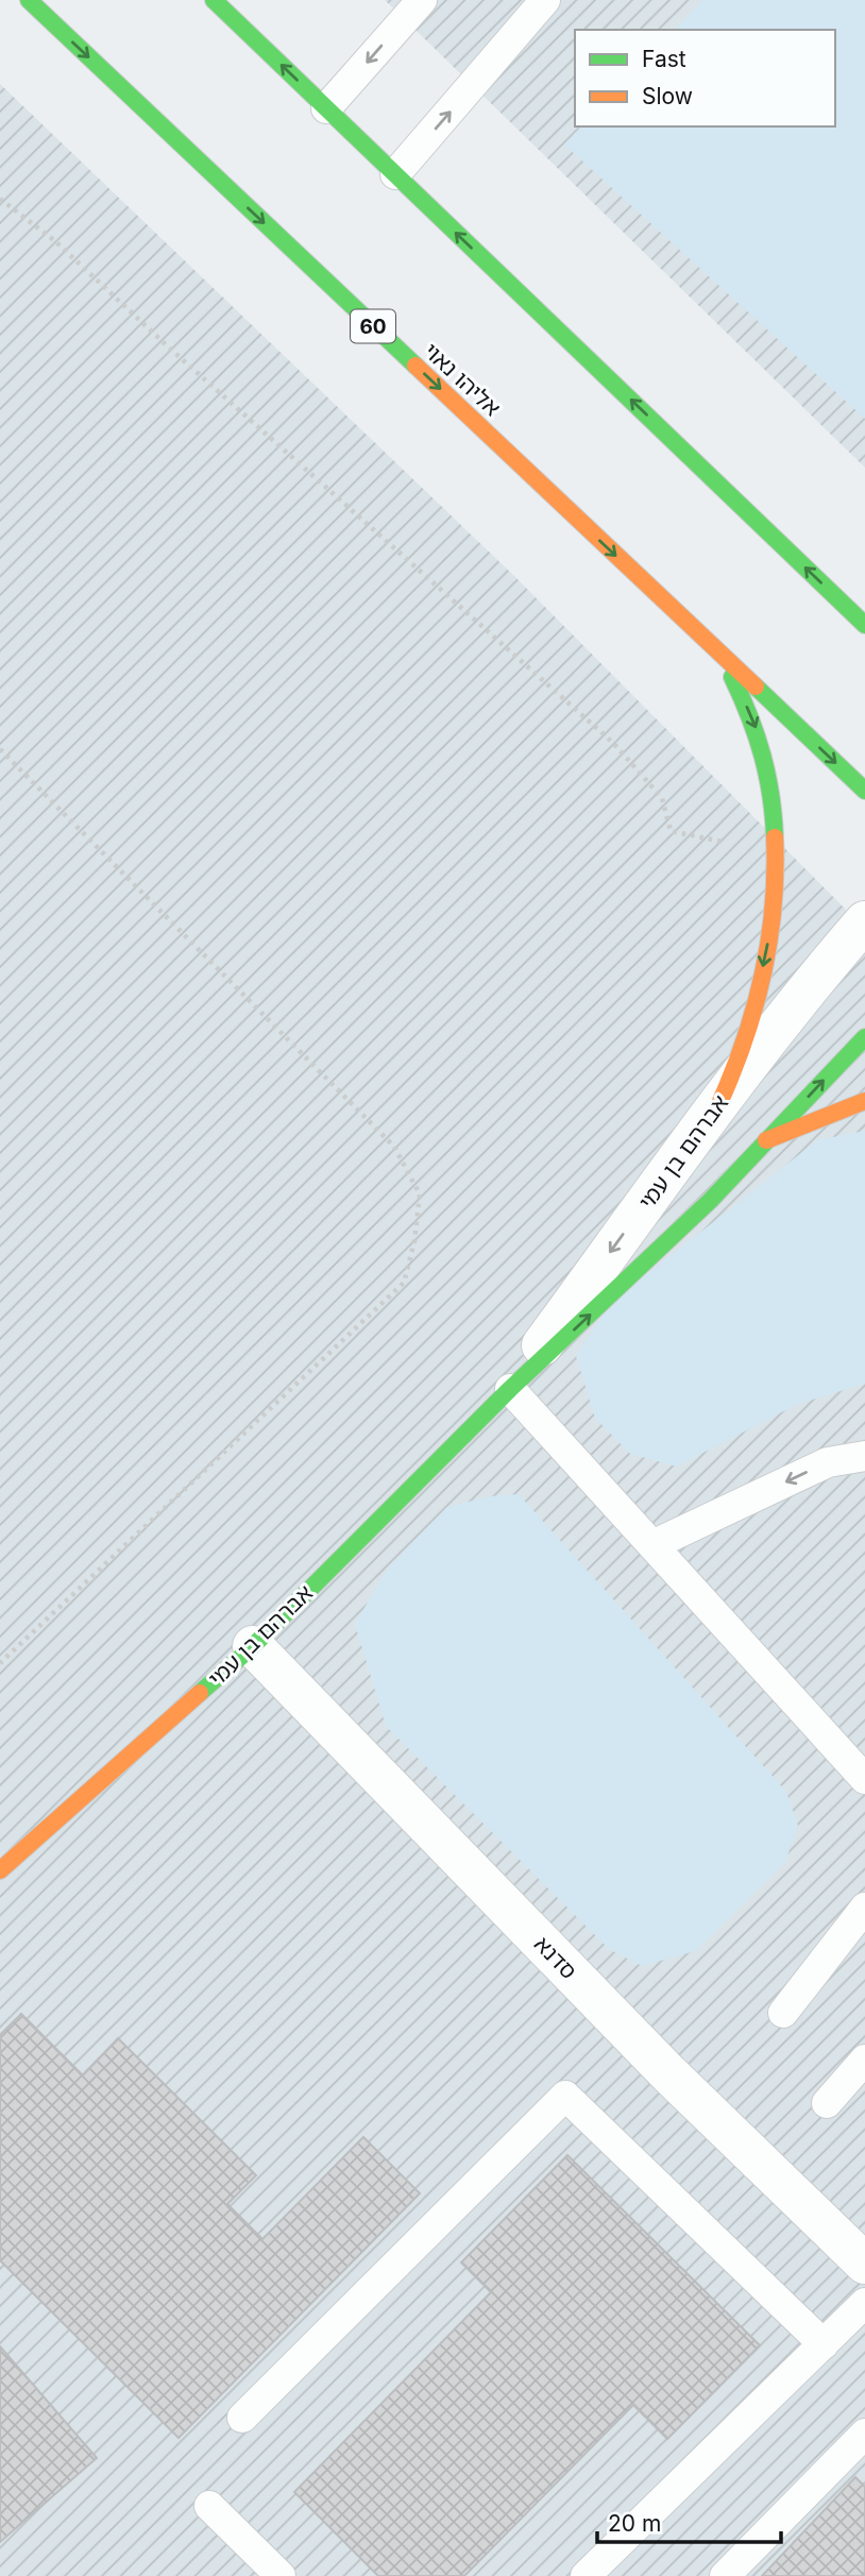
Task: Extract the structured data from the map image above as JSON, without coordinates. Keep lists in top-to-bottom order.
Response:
{
  "streets": {
    "main road": ["60", "אליהו נאוי", "אברהם בן עמי"],
    "street": ["סדנא"]
  },
  "crossings": [
    ["אברהם בן עמי", "סדנא"]
  ],
  "legend": ["Fast", "Slow"],
  "scale_bar": "20 m"
}
